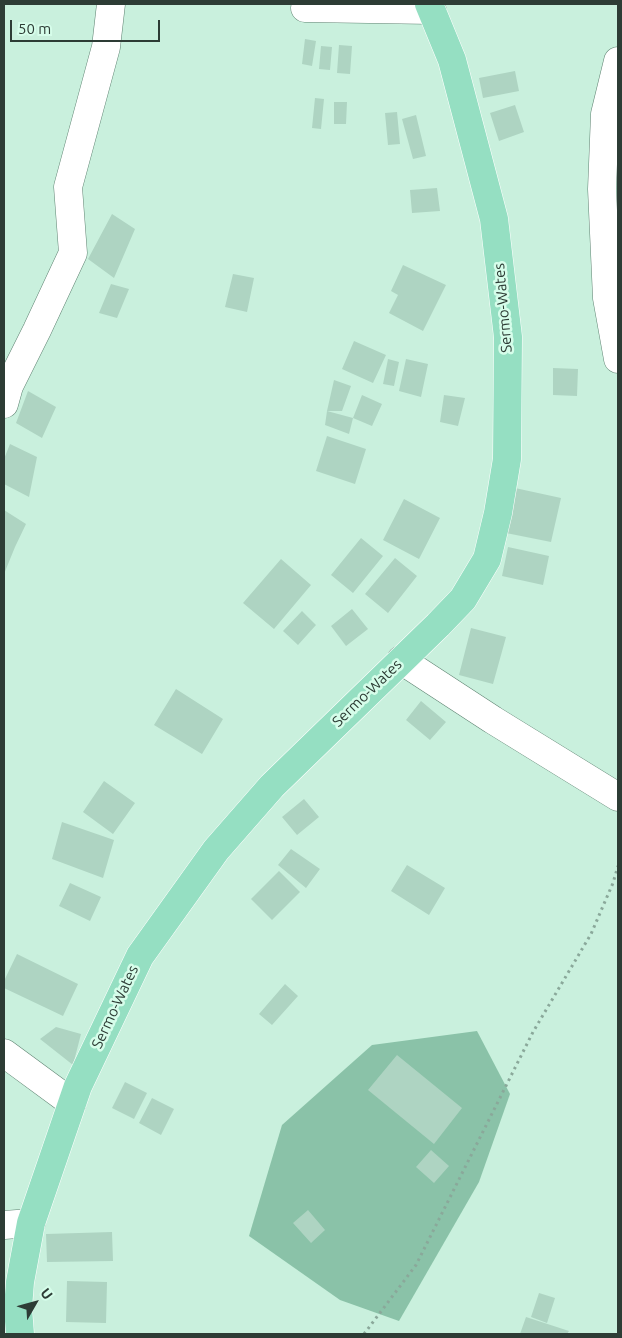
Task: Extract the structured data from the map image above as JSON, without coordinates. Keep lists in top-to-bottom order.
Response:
{
  "streets": {
    "main road": ["Sermo-Wates"]
  },
  "scale_bar": "50 m",
  "north": "top right"
}
